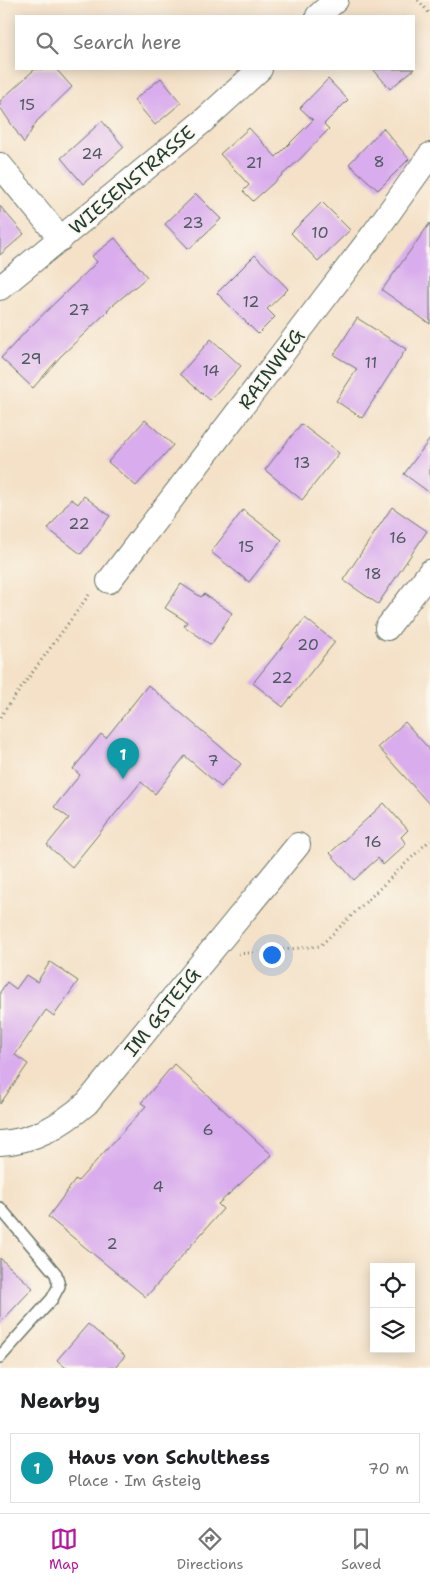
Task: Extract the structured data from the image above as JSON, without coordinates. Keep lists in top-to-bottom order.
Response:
{
  "streets": {
    "street": ["WIESENSTRASSE", "RAINWEG", "IM GSTEIG"]
  },
  "house_numbers": [
    "15",
    "24",
    "8",
    "21",
    "23",
    "10",
    "12",
    "27",
    "29",
    "11",
    "14",
    "13",
    "22",
    "16",
    "15",
    "18",
    "20",
    "22",
    "7",
    "16",
    "6",
    "4",
    "2"
  ],
  "page": {
    "search": "Search here",
    "pins": "1",
    "heading": "Nearby",
    "list": [
      {
        "mark": "1",
        "name": "Haus von Schulthess",
        "note": "Place · Im Gsteig",
        "value": "70 m"
      }
    ],
    "nav": ["Map", "Directions", "Saved"]
  }
}
